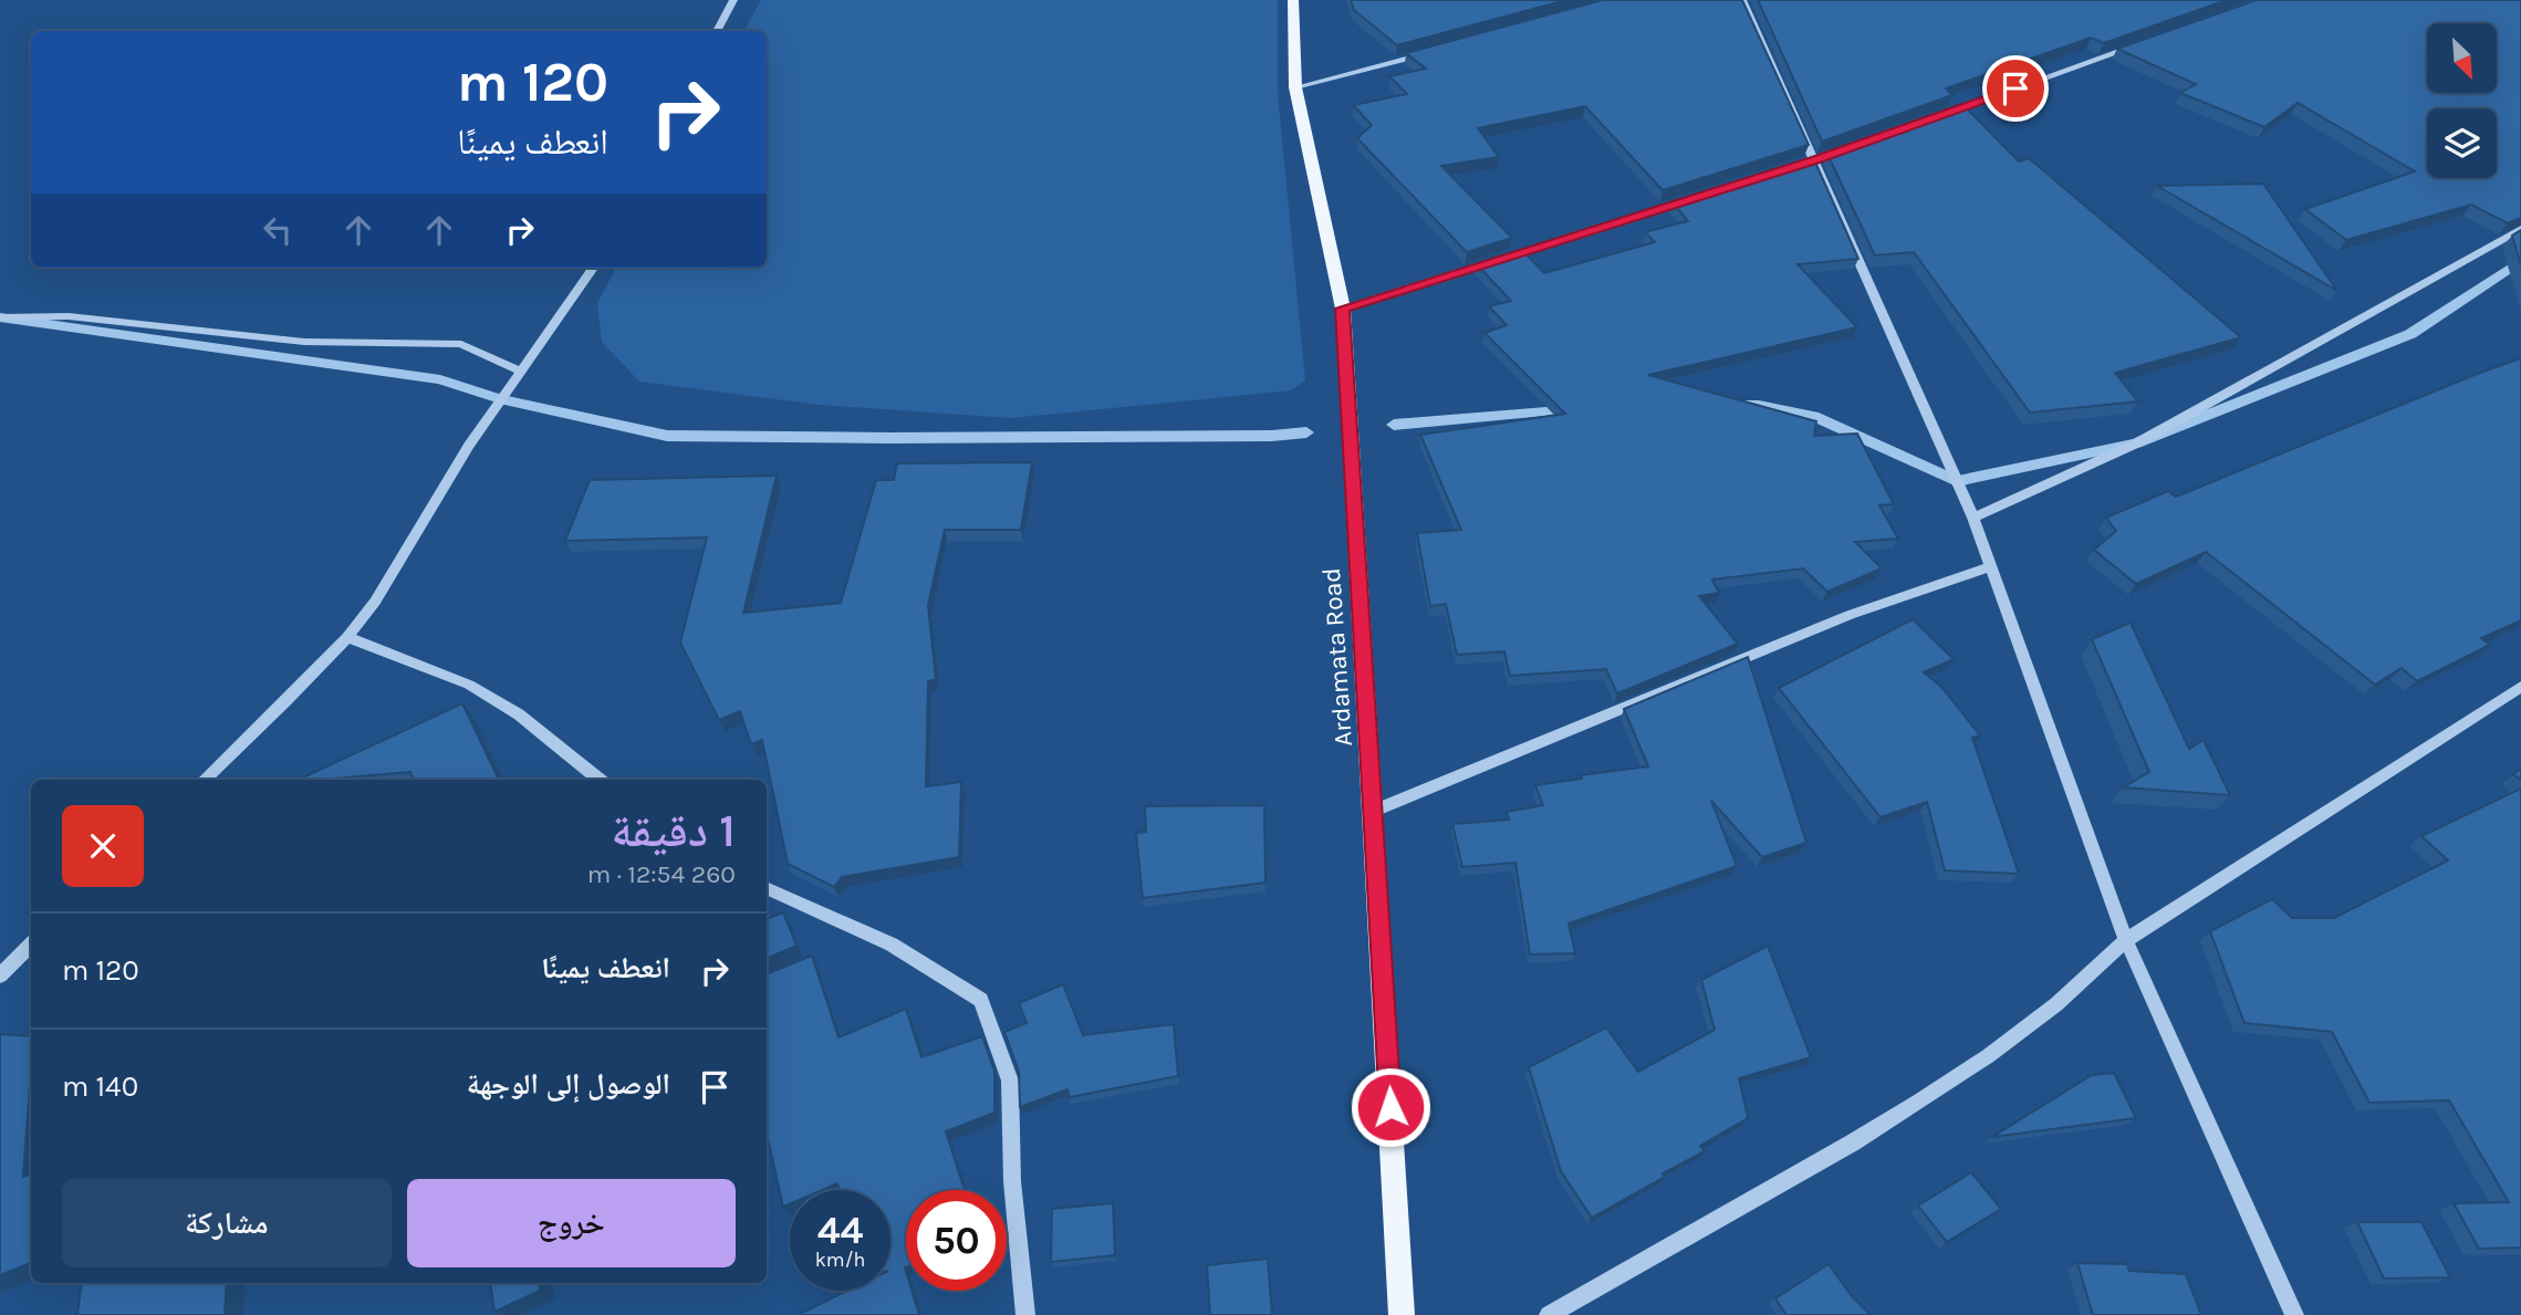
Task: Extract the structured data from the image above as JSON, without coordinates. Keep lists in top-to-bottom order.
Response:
{
  "streets": {
    "main road": ["Ardamata Road"]
  },
  "north": "bottom right",
  "page": {
    "turn": ["120 m", "انعطف يمينًا"],
    "heading": ["1 دقيقة", "260 m · 12:54"],
    "list": [
      {
        "name": "انعطف يمينًا",
        "value": "120 m"
      },
      {
        "name": "الوصول إلى الوجهة",
        "value": "140 m"
      }
    ],
    "buttons": ["خروج", "مشاركة"],
    "speed": "44 km/h",
    "limit": "50"
  }
}
